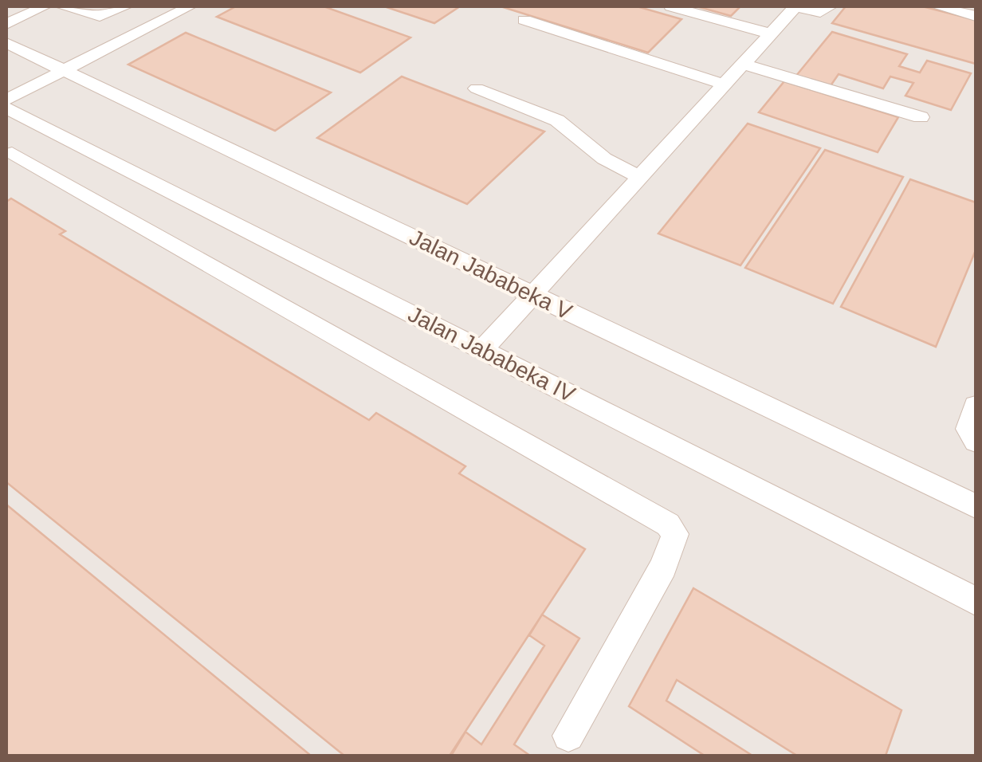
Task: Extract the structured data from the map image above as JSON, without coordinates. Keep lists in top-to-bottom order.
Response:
{
  "streets": {
    "street": ["Jalan Jababeka V", "Jalan Jababeka IV"]
  }
}
